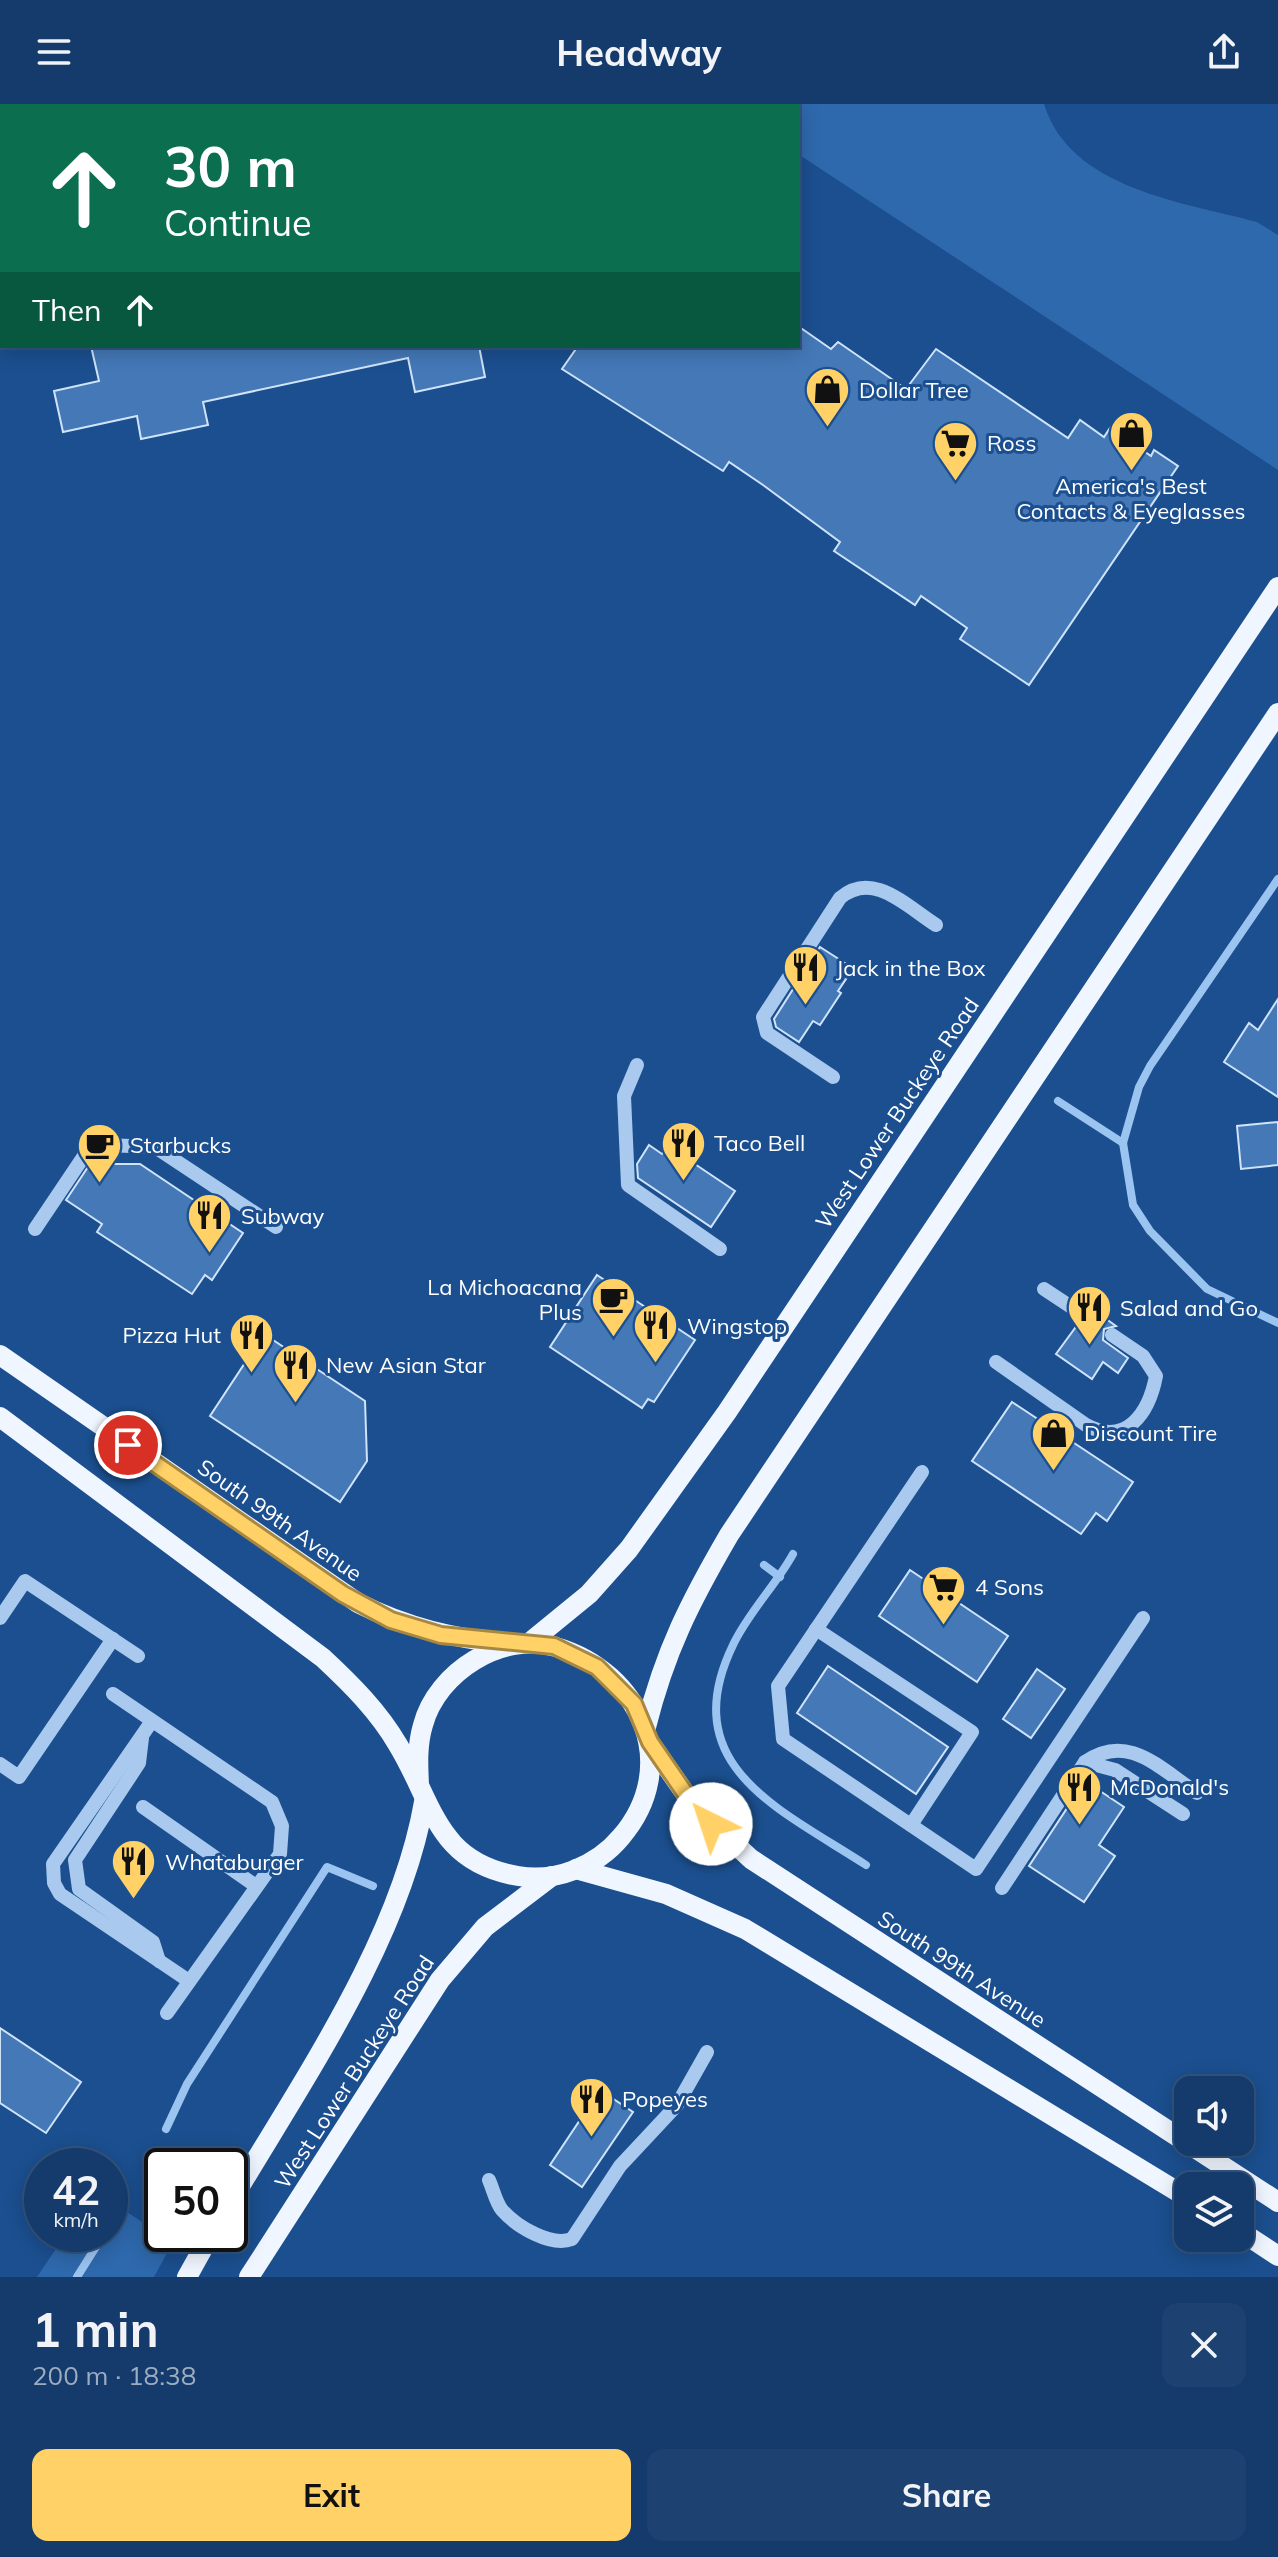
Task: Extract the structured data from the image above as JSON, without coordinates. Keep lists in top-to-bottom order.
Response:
{
  "streets": {
    "main road": ["West Lower Buckeye Road", "South 99th Avenue"]
  },
  "crossings": [
    ["West Lower Buckeye Road", "South 99th Avenue"]
  ],
  "places": {
    "shop": ["Dollar Tree", "America's Best Contacts & Eyeglasses", "Discount Tire"],
    "supermarket": ["Ross", "4 Sons"],
    "restaurant": [
      "Jack in the Box",
      "Taco Bell",
      "Subway",
      "Salad and Go",
      "Wingstop",
      "Pizza Hut",
      "New Asian Star",
      "McDonald's",
      "Whataburger",
      "Popeyes"
    ],
    "cafe": ["Starbucks", "La Michoacana Plus"]
  },
  "page": {
    "header": "Headway",
    "turn": ["30 m", "Continue"],
    "then": "Then",
    "speed": "42 km/h",
    "limit": "50",
    "heading": ["1 min", "200 m · 18:38"],
    "buttons": ["Exit", "Share"]
  }
}
